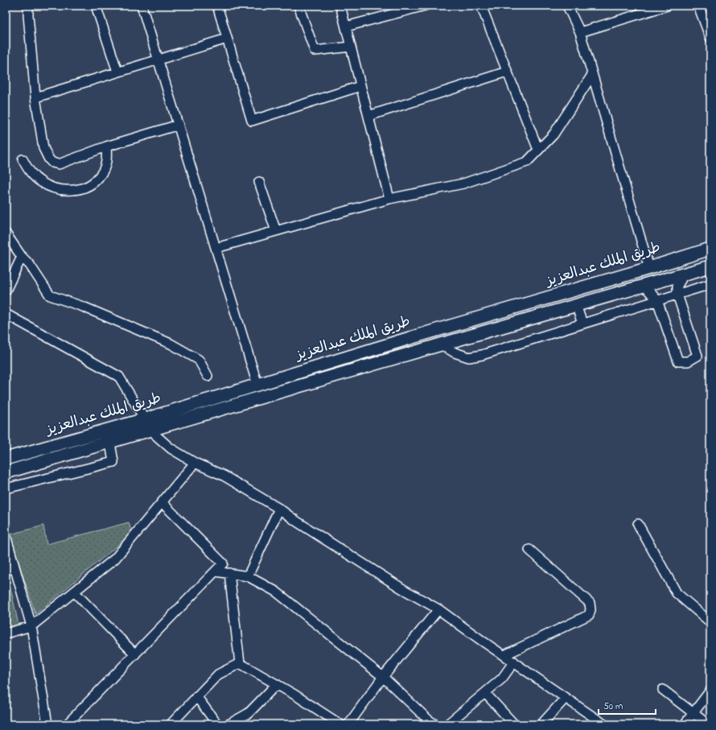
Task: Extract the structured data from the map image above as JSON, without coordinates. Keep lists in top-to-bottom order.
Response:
{
  "streets": {
    "highway": ["طريق الملك عبدالعزيز"]
  },
  "scale_bar": "50 m"
}
